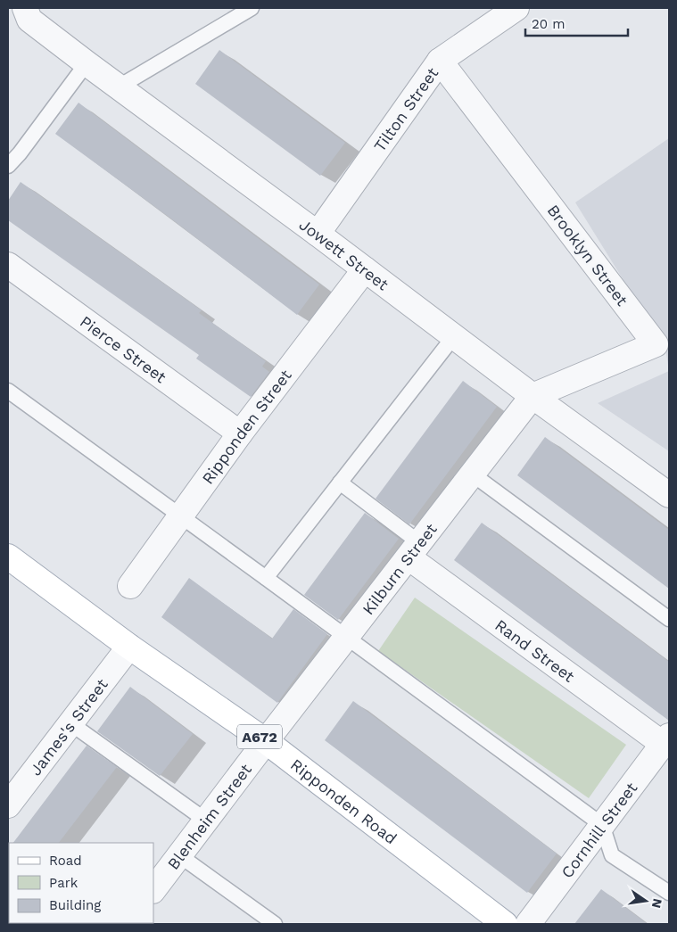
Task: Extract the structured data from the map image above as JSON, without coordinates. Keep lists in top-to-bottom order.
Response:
{
  "streets": {
    "main road": ["A672", "Ripponden Road"],
    "street": [
      "Tilton Street",
      "Jowett Street",
      "Brooklyn Street",
      "Pierce Street",
      "Ripponden Street",
      "Kilburn Street",
      "Rand Street",
      "James's Street",
      "Blenheim Street",
      "Cornhill Street"
    ]
  },
  "crossings": [
    ["Tilton Street", "Jowett Street"],
    ["Tilton Street", "Brooklyn Street"],
    ["Jowett Street", "Brooklyn Street"],
    ["Jowett Street", "Ripponden Street"],
    ["Jowett Street", "Kilburn Street"],
    ["Brooklyn Street", "Kilburn Street"],
    ["Pierce Street", "Ripponden Street"],
    ["Kilburn Street", "Rand Street"],
    ["Kilburn Street", "Ripponden Road"],
    ["Kilburn Street", "Blenheim Street"],
    ["Rand Street", "Cornhill Street"],
    ["James's Street", "Ripponden Road"],
    ["Ripponden Road", "Blenheim Street"]
  ],
  "legend": ["Road", "Park", "Building"],
  "scale_bar": "20 m",
  "north": "right"
}
